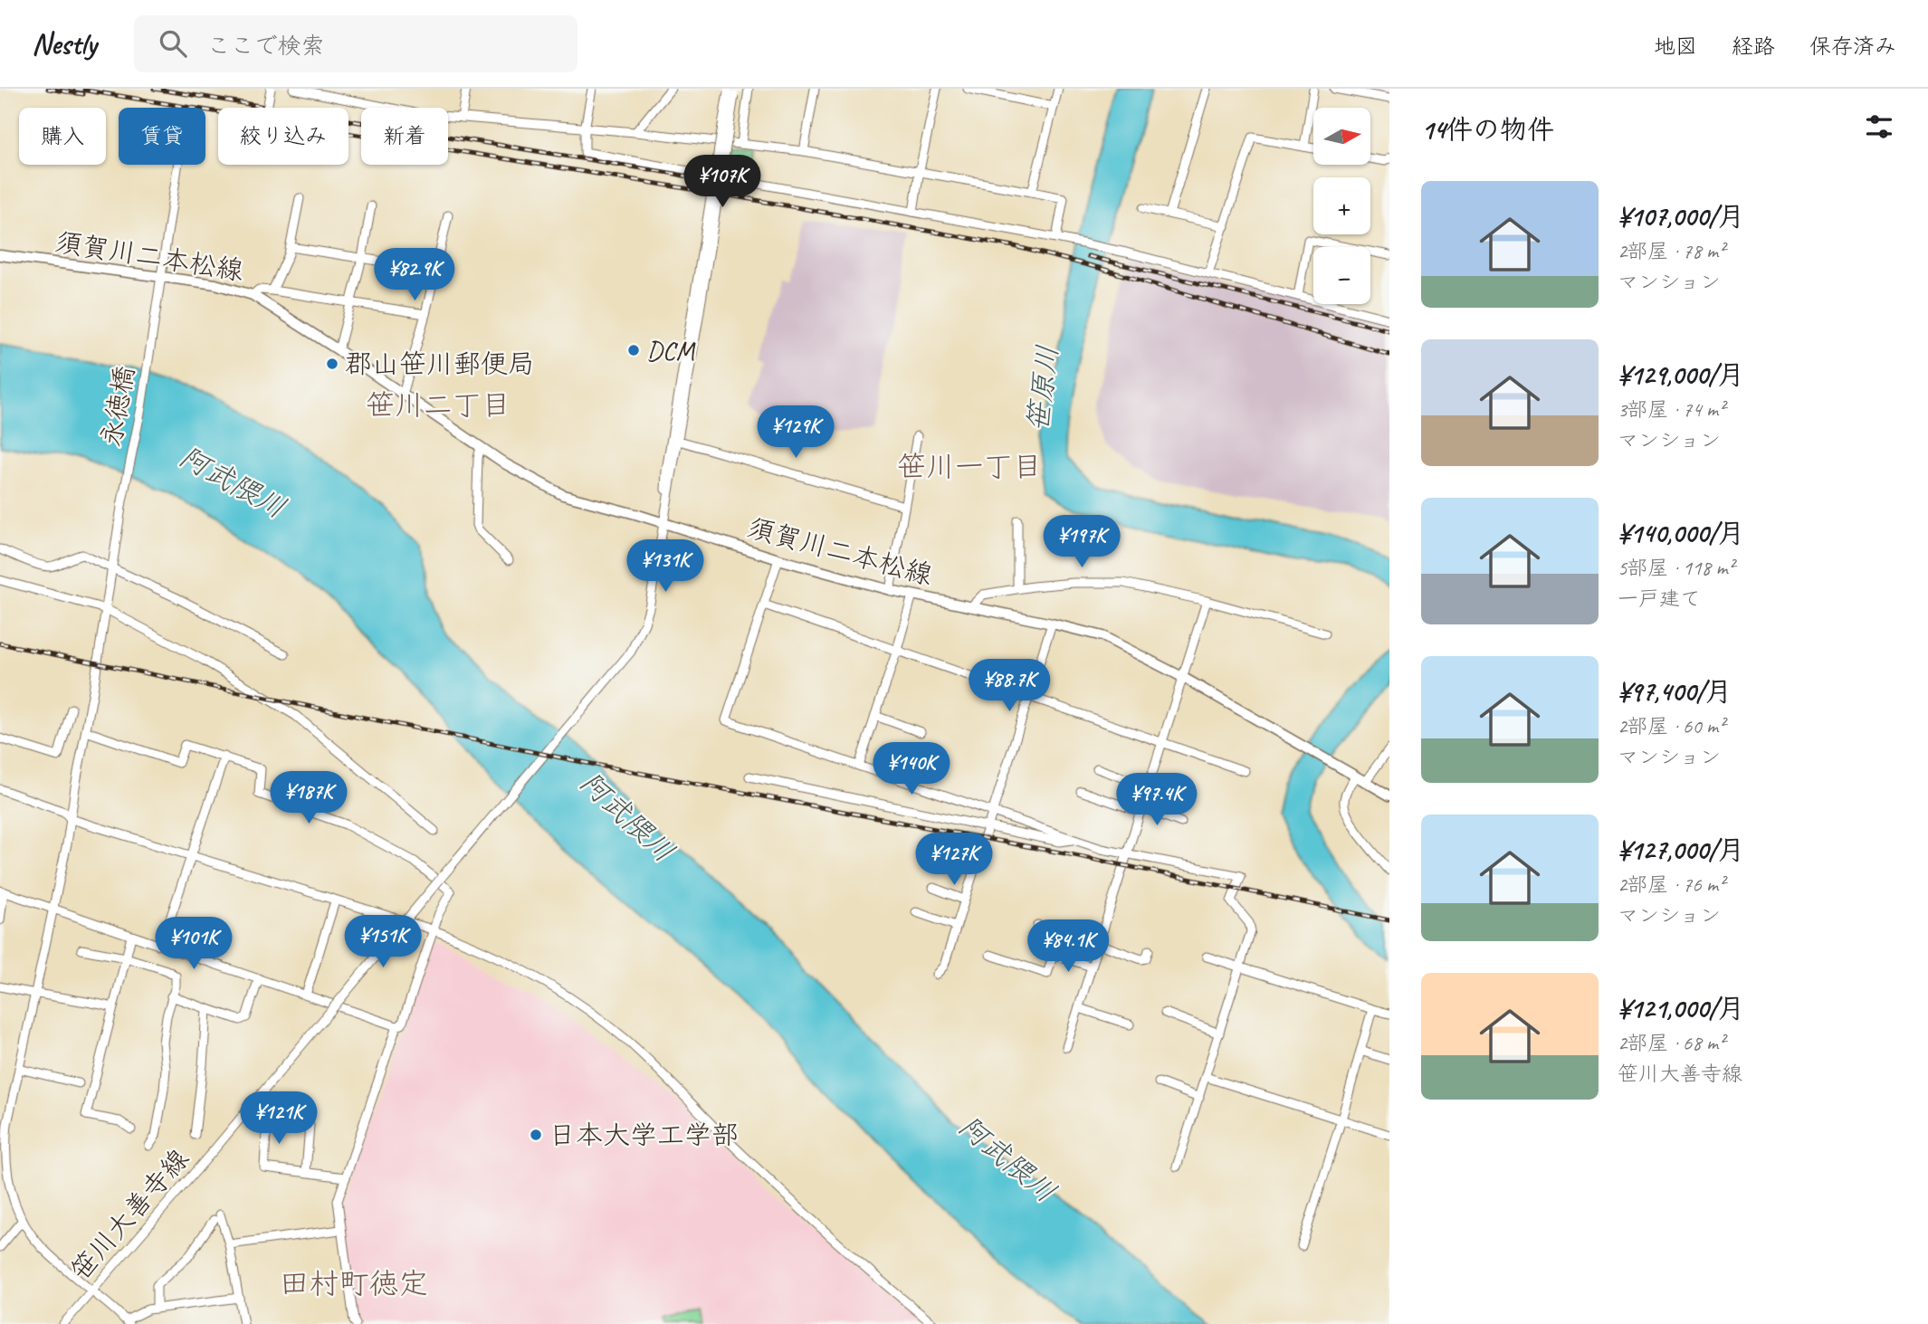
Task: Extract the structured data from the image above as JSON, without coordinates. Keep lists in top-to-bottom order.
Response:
{
  "streets": {
    "main road": ["須賀川二本松線"],
    "street": ["永徳橋", "笹川大善寺線"]
  },
  "crossings": [
    ["須賀川二本松線", "永徳橋"],
    ["須賀川二本松線", "笹川大善寺線"],
    ["永徳橋", "笹川大善寺線"]
  ],
  "districts": ["笹川二丁目", "笹川一丁目", "田村町徳定"],
  "water": ["笹原川", "阿武隈川"],
  "places": ["DCM", "郡山笹川郵便局", "日本大学工学部"],
  "north": "right",
  "page": {
    "header": "Nestly",
    "search": "ここで検索",
    "nav": ["地図", "経路", "保存済み"],
    "heading": "14件の物件",
    "map_buttons": ["+", "−"],
    "chip": [
      "購入",
      "賃貸",
      "絞り込み",
      "新着"
    ],
    "price": [
      "¥107K",
      "¥82.9K",
      "¥129K",
      "¥197K",
      "¥131K",
      "¥88.7K",
      "¥140K",
      "¥187K",
      "¥97.4K",
      "¥127K",
      "¥151K",
      "¥101K",
      "¥84.1K",
      "¥121K"
    ],
    "list": [
      {
        "name": "¥107,000/月",
        "note": "2部屋 · 78 m² · マンション"
      },
      {
        "name": "¥129,000/月",
        "note": "3部屋 · 74 m² · マンション"
      },
      {
        "name": "¥140,000/月",
        "note": "5部屋 · 118 m² · 一戸建て"
      },
      {
        "name": "¥97,400/月",
        "note": "2部屋 · 60 m² · マンション"
      },
      {
        "name": "¥127,000/月",
        "note": "2部屋 · 76 m² · マンション"
      },
      {
        "name": "¥121,000/月",
        "note": "2部屋 · 68 m² · 笹川大善寺線"
      }
    ]
  }
}
